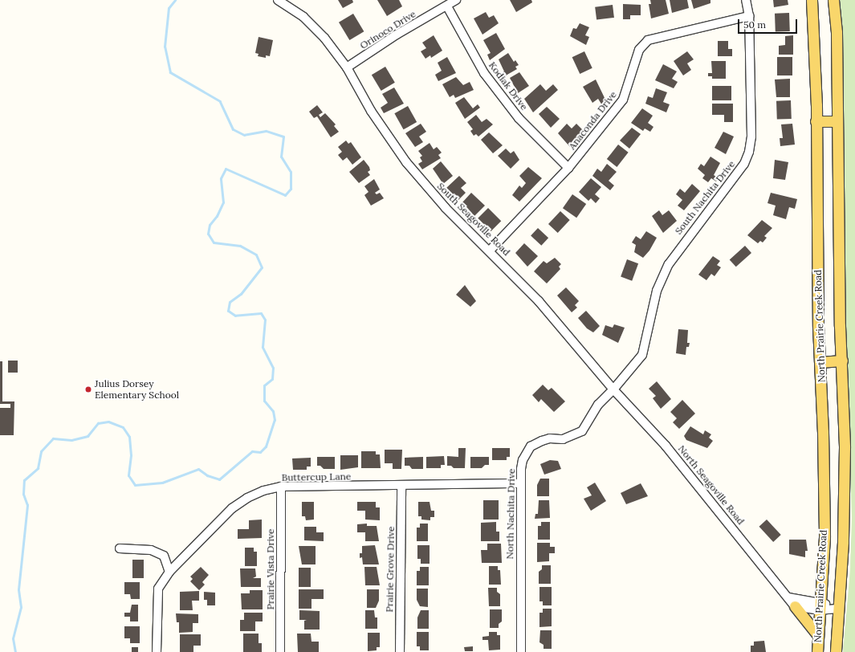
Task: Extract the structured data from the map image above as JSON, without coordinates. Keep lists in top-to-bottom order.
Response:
{
  "streets": {
    "main road": ["North Prairie Creek Road"],
    "street": [
      "Orinoco Drive",
      "Kodiak Drive",
      "Anaconda Drive",
      "South Nachita Drive",
      "South Seagoville Road",
      "Buttercup Lane",
      "North Seagoville Road",
      "North Nachita Drive",
      "Prairie Vista Drive",
      "Prairie Grove Drive"
    ]
  },
  "crossings": [
    ["Orinoco Drive", "Kodiak Drive"],
    ["Orinoco Drive", "South Seagoville Road"],
    ["Kodiak Drive", "Anaconda Drive"],
    ["Anaconda Drive", "South Nachita Drive"],
    ["Anaconda Drive", "South Seagoville Road"],
    ["South Nachita Drive", "South Seagoville Road"],
    ["South Nachita Drive", "North Seagoville Road"],
    ["South Nachita Drive", "North Nachita Drive"],
    ["South Seagoville Road", "North Seagoville Road"],
    ["South Seagoville Road", "North Nachita Drive"],
    ["Buttercup Lane", "North Nachita Drive"],
    ["Buttercup Lane", "Prairie Vista Drive"],
    ["Buttercup Lane", "Prairie Grove Drive"],
    ["North Seagoville Road", "North Nachita Drive"]
  ],
  "places": ["Julius Dorsey Elementary School"],
  "scale_bar": "50 m"
}
